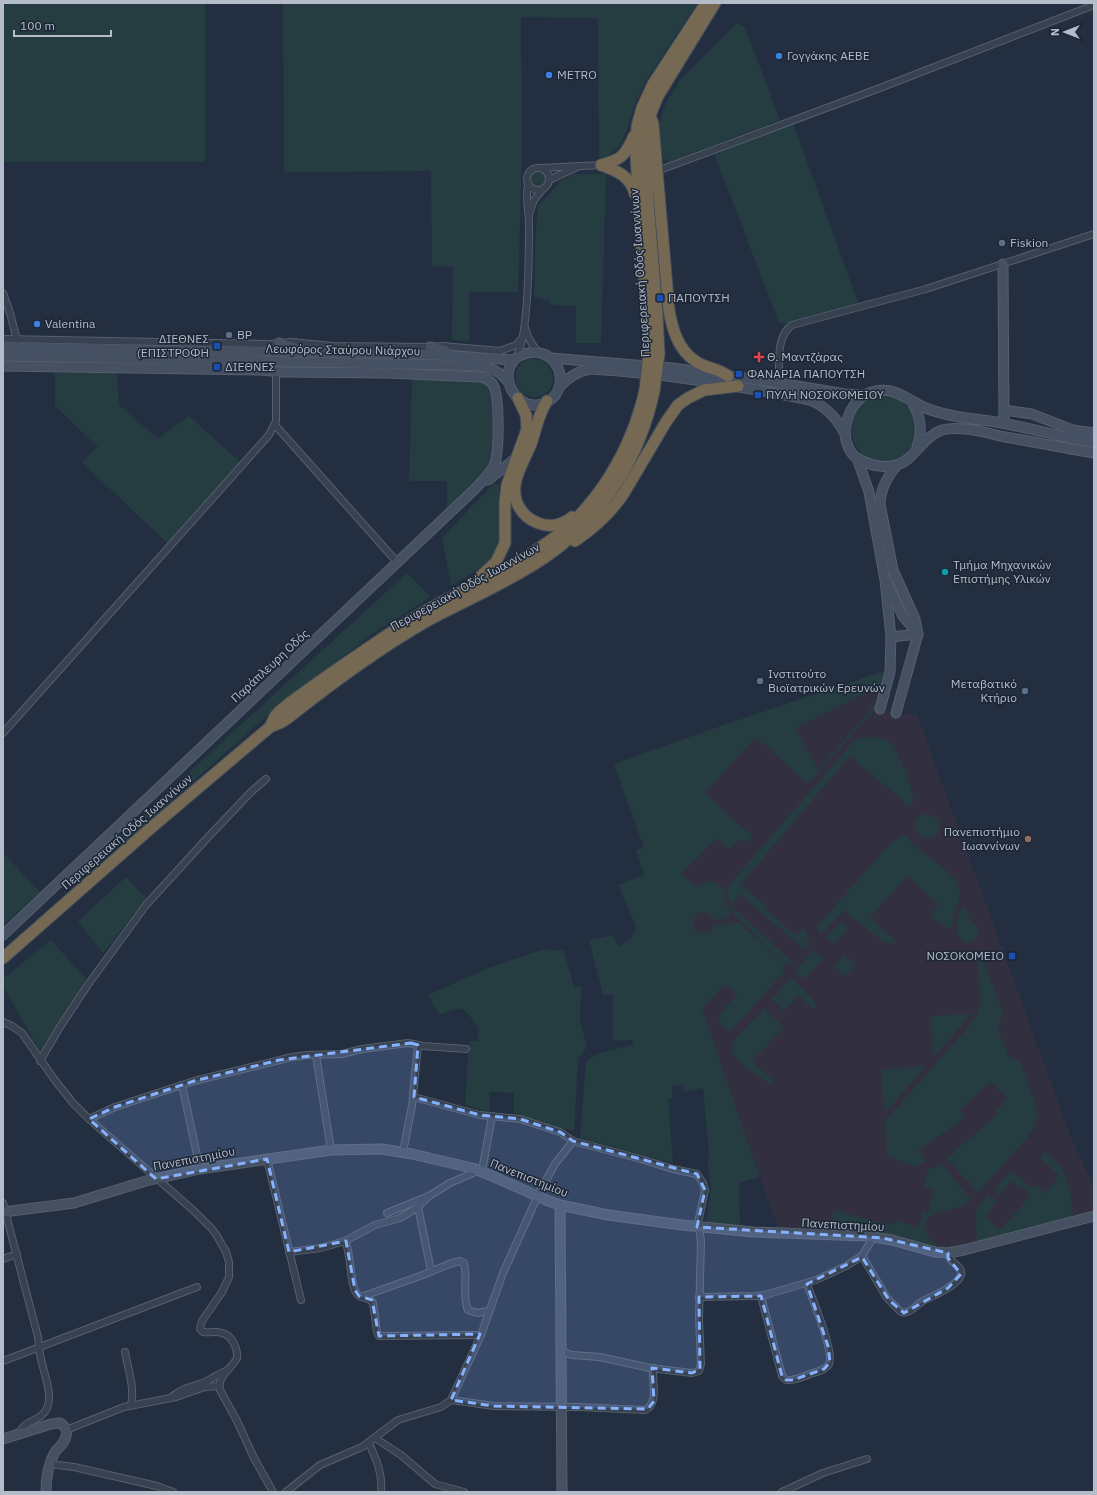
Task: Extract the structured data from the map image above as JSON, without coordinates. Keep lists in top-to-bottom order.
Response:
{
  "streets": {
    "highway": ["Περιφερειακή Οδός Ιωαννίνων"],
    "street": ["Λεωφόρος Σταύρου Νιάρχου", "Παράπλευρη Οδός", "Πανεπιστημίου"]
  },
  "places": {
    "other": [
      "Γογγάκης ΑΕΒΕ",
      "METRO",
      "Fiskion",
      "Valentina",
      "BP",
      "Τμήμα Μηχανικών Επιστήμης Υλικών",
      "Ινστιτούτο Βιοϊατρικών Ερευνών",
      "Μεταβατικό Κτήριο",
      "Πανεπιστήμιο Ιωαννίνων"
    ],
    "transit": [
      "ΠΑΠΟΥΤΣΗ",
      "ΔΙΕΘΝΕΣ (ΕΠΙΣΤΡΟΦΗ",
      "ΔΙΕΘΝΕΣ",
      "ΦΑΝΑΡΙΑ ΠΑΠΟΥΤΣΗ",
      "ΠΥΛΗ ΝΟΣΟΚΟΜΕΙΟΥ",
      "ΝΟΣΟΚΟΜΕΙΟ"
    ],
    "health": ["Θ. Μαντζάρας"]
  },
  "scale_bar": "100 m",
  "north": "left"
}
